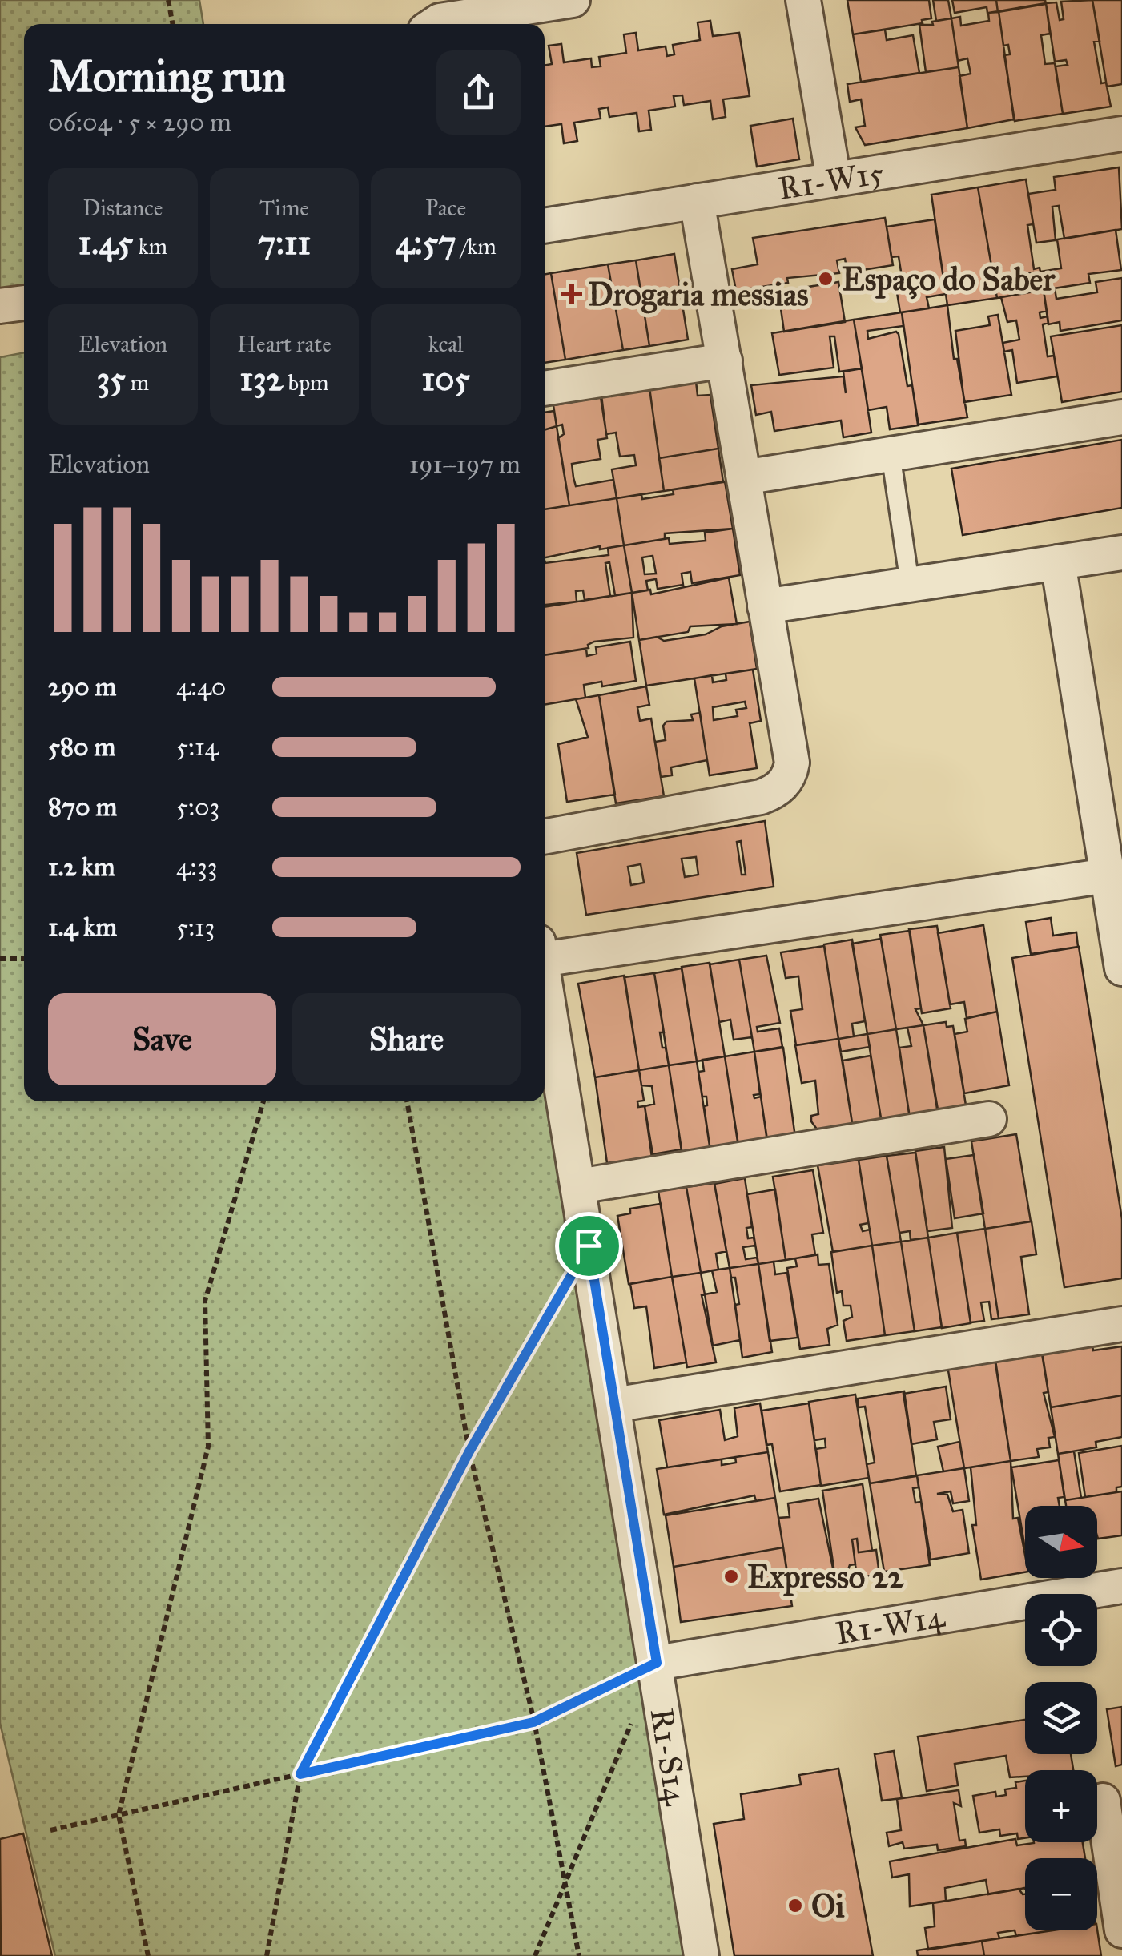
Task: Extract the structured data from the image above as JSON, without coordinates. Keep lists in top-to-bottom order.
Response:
{
  "streets": {
    "street": ["R1-W15", "R1-W14", "R1-S14"]
  },
  "crossings": [
    ["R1-W14", "R1-S14"]
  ],
  "places": {
    "other": ["Espaço do Saber", "Expresso 22", "Oi"],
    "health": ["Drogaria messias"]
  },
  "north": "right",
  "page": {
    "heading": ["Morning run", "06:04 · 5 × 290 m"],
    "stats": [
      ["Distance", "1.45 km"],
      ["Time", "7:11"],
      ["Pace", "4:57 /km"],
      ["Elevation", "35 m"],
      ["Heart rate", "132 bpm"],
      ["kcal", "105"]
    ],
    "chart": ["Elevation", "191–197 m"],
    "list": [
      {
        "name": "290 m",
        "note": "4:40"
      },
      {
        "name": "580 m",
        "note": "5:14"
      },
      {
        "name": "870 m",
        "note": "5:03"
      },
      {
        "name": "1.2 km",
        "note": "4:33"
      },
      {
        "name": "1.4 km",
        "note": "5:13"
      }
    ],
    "buttons": ["Save", "Share"],
    "map_buttons": ["+", "−"]
  }
}
